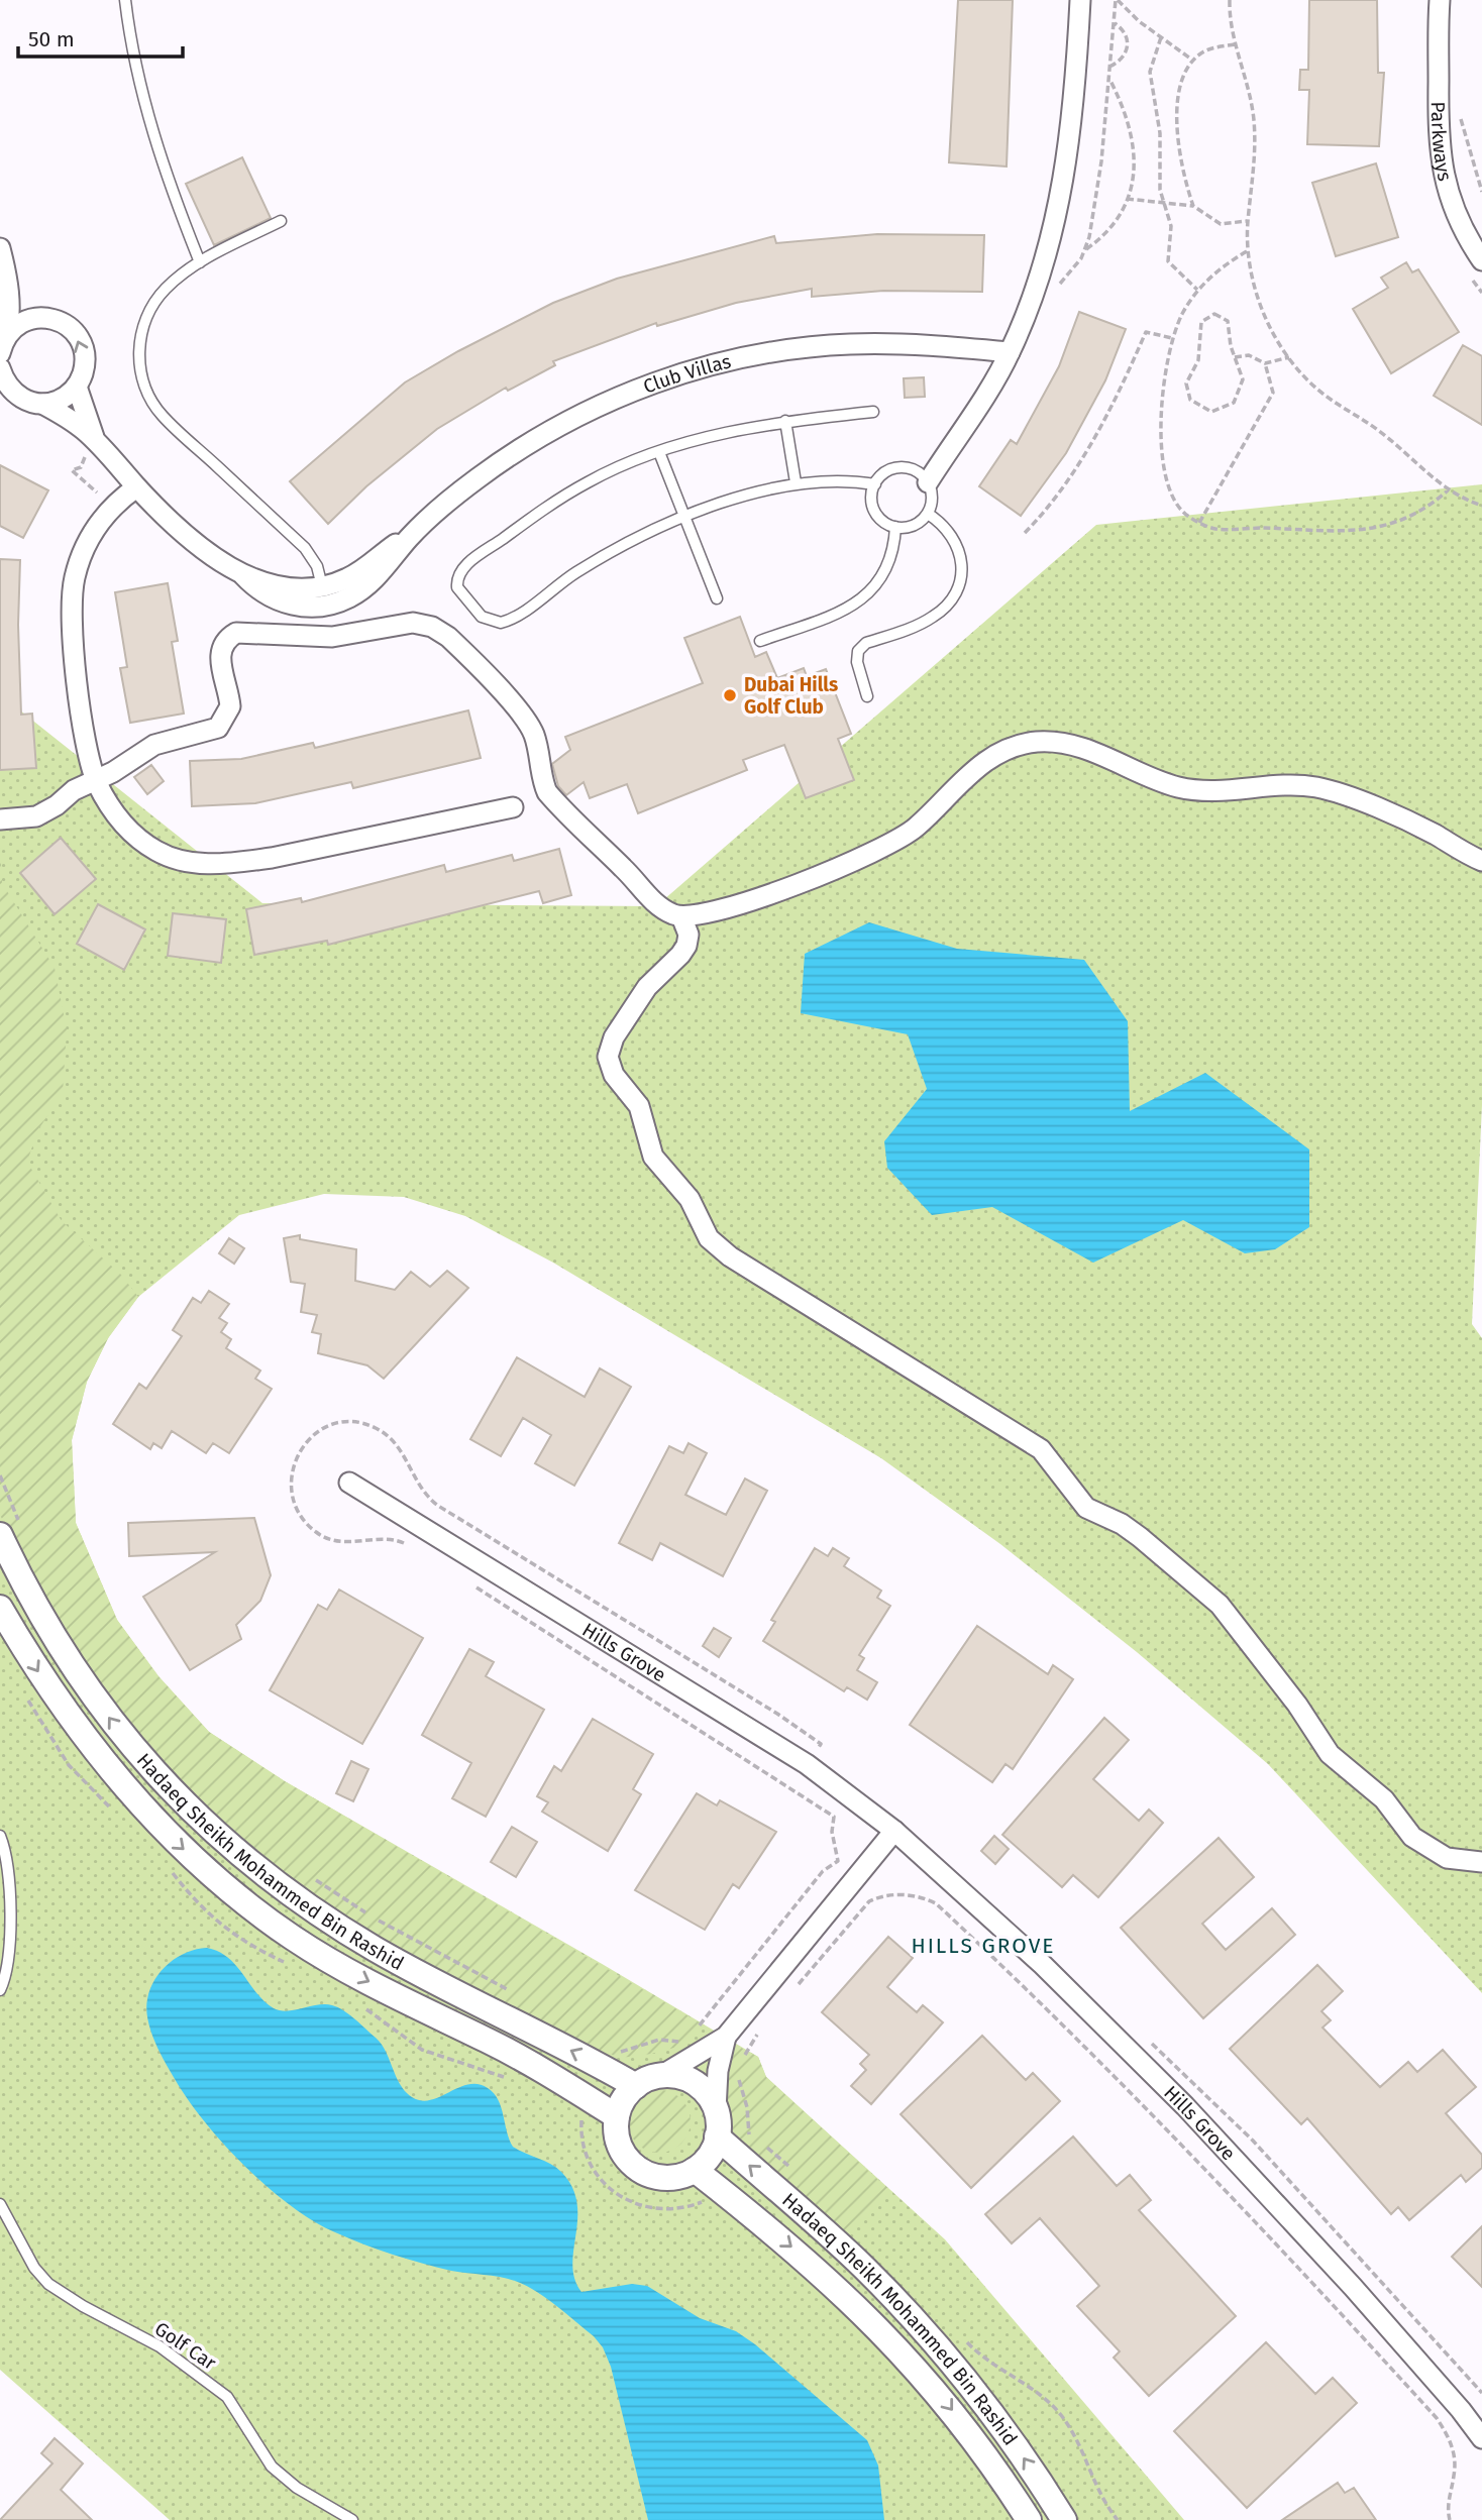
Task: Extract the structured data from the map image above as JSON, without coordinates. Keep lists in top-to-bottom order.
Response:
{
  "streets": {
    "street": [
      "Parkways",
      "Club Villas",
      "Hills Grove",
      "Hadaeq Sheikh Mohammed Bin Rashid"
    ],
    "lane": ["Golf Car"]
  },
  "districts": ["HILLS GROVE"],
  "places": ["Dubai Hills Golf Club"],
  "scale_bar": "50 m"
}
